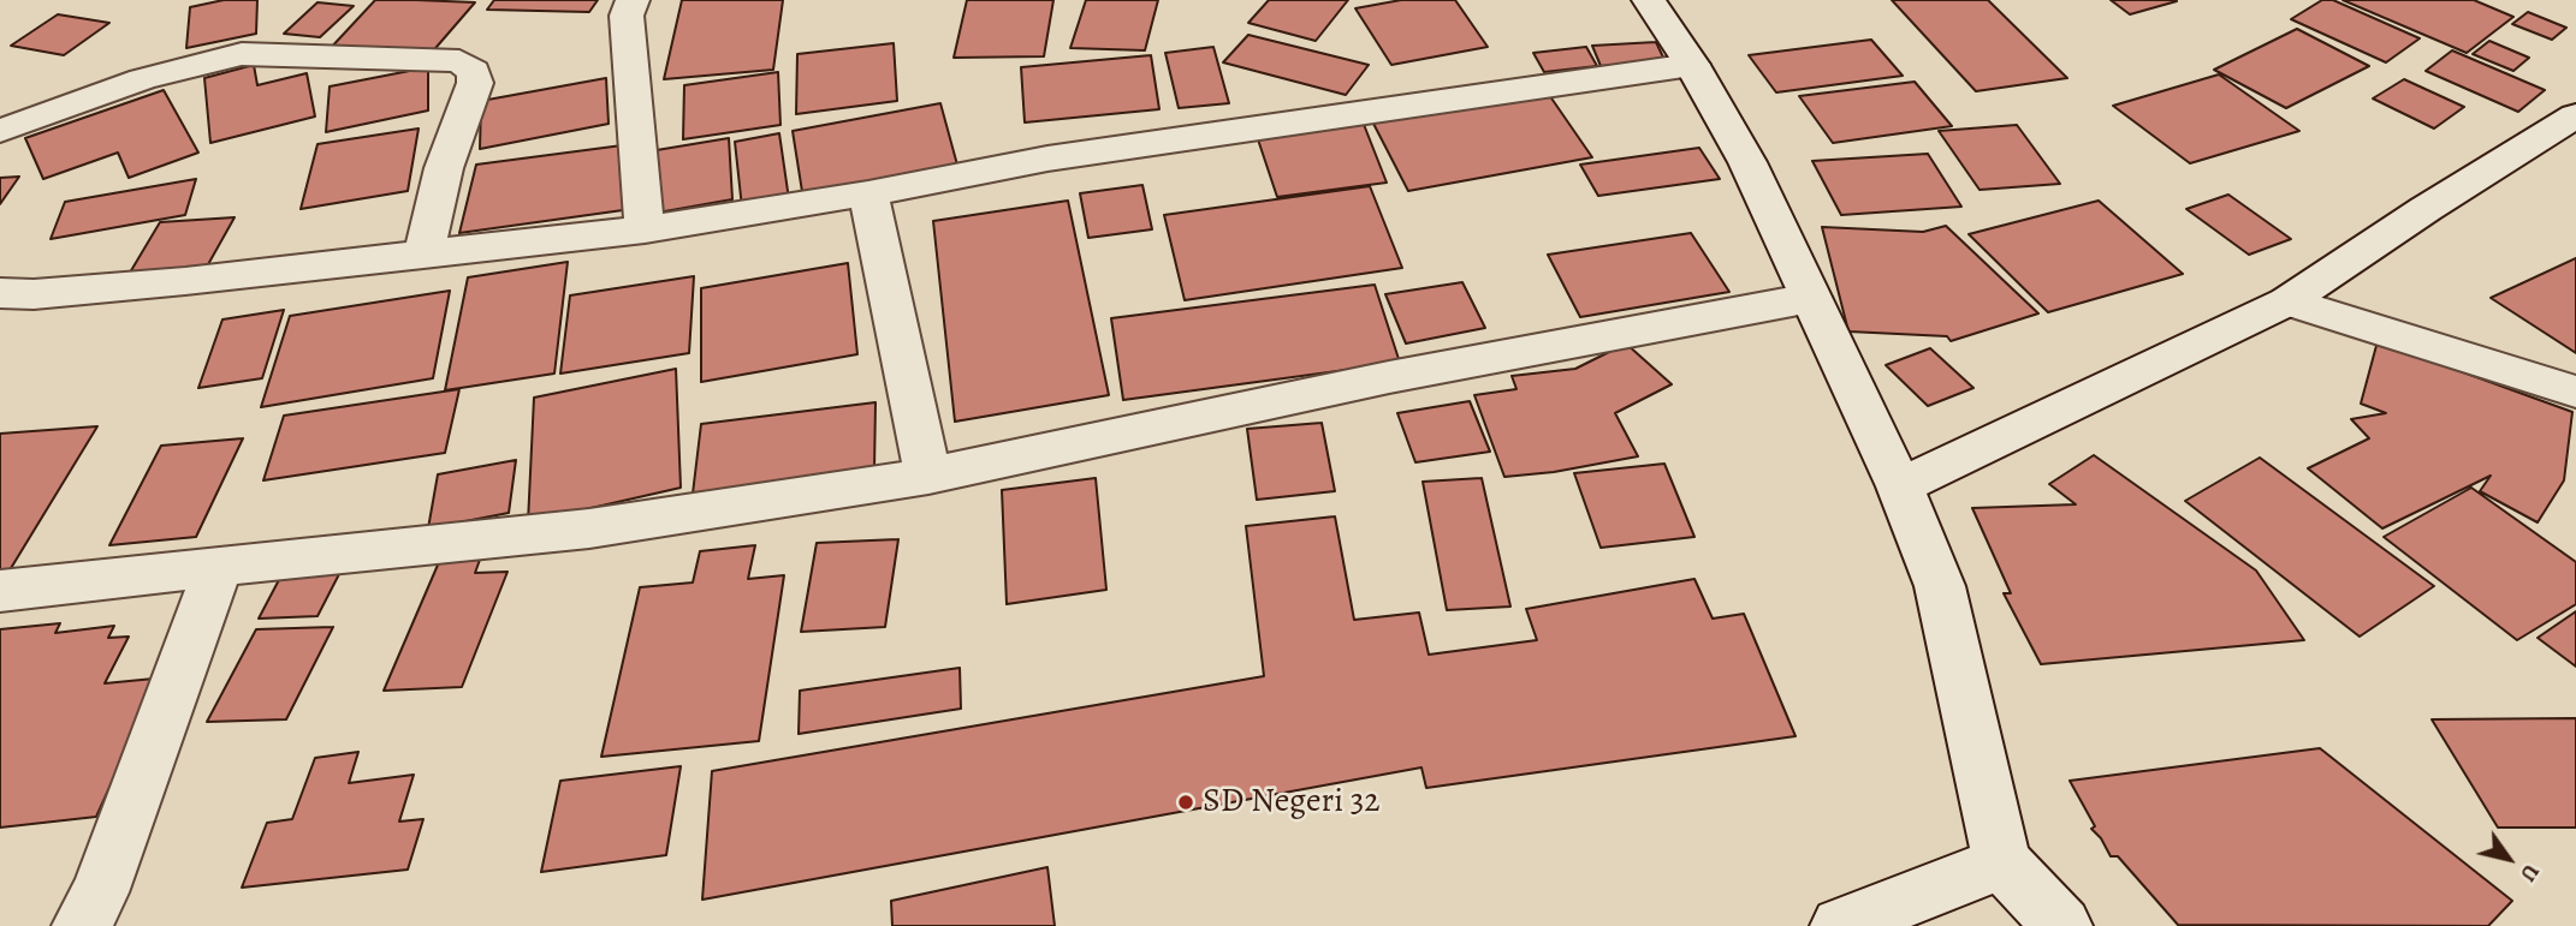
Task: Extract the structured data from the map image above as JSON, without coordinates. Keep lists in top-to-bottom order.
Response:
{
  "places": ["SD Negeri 32"],
  "north": "bottom right"
}
